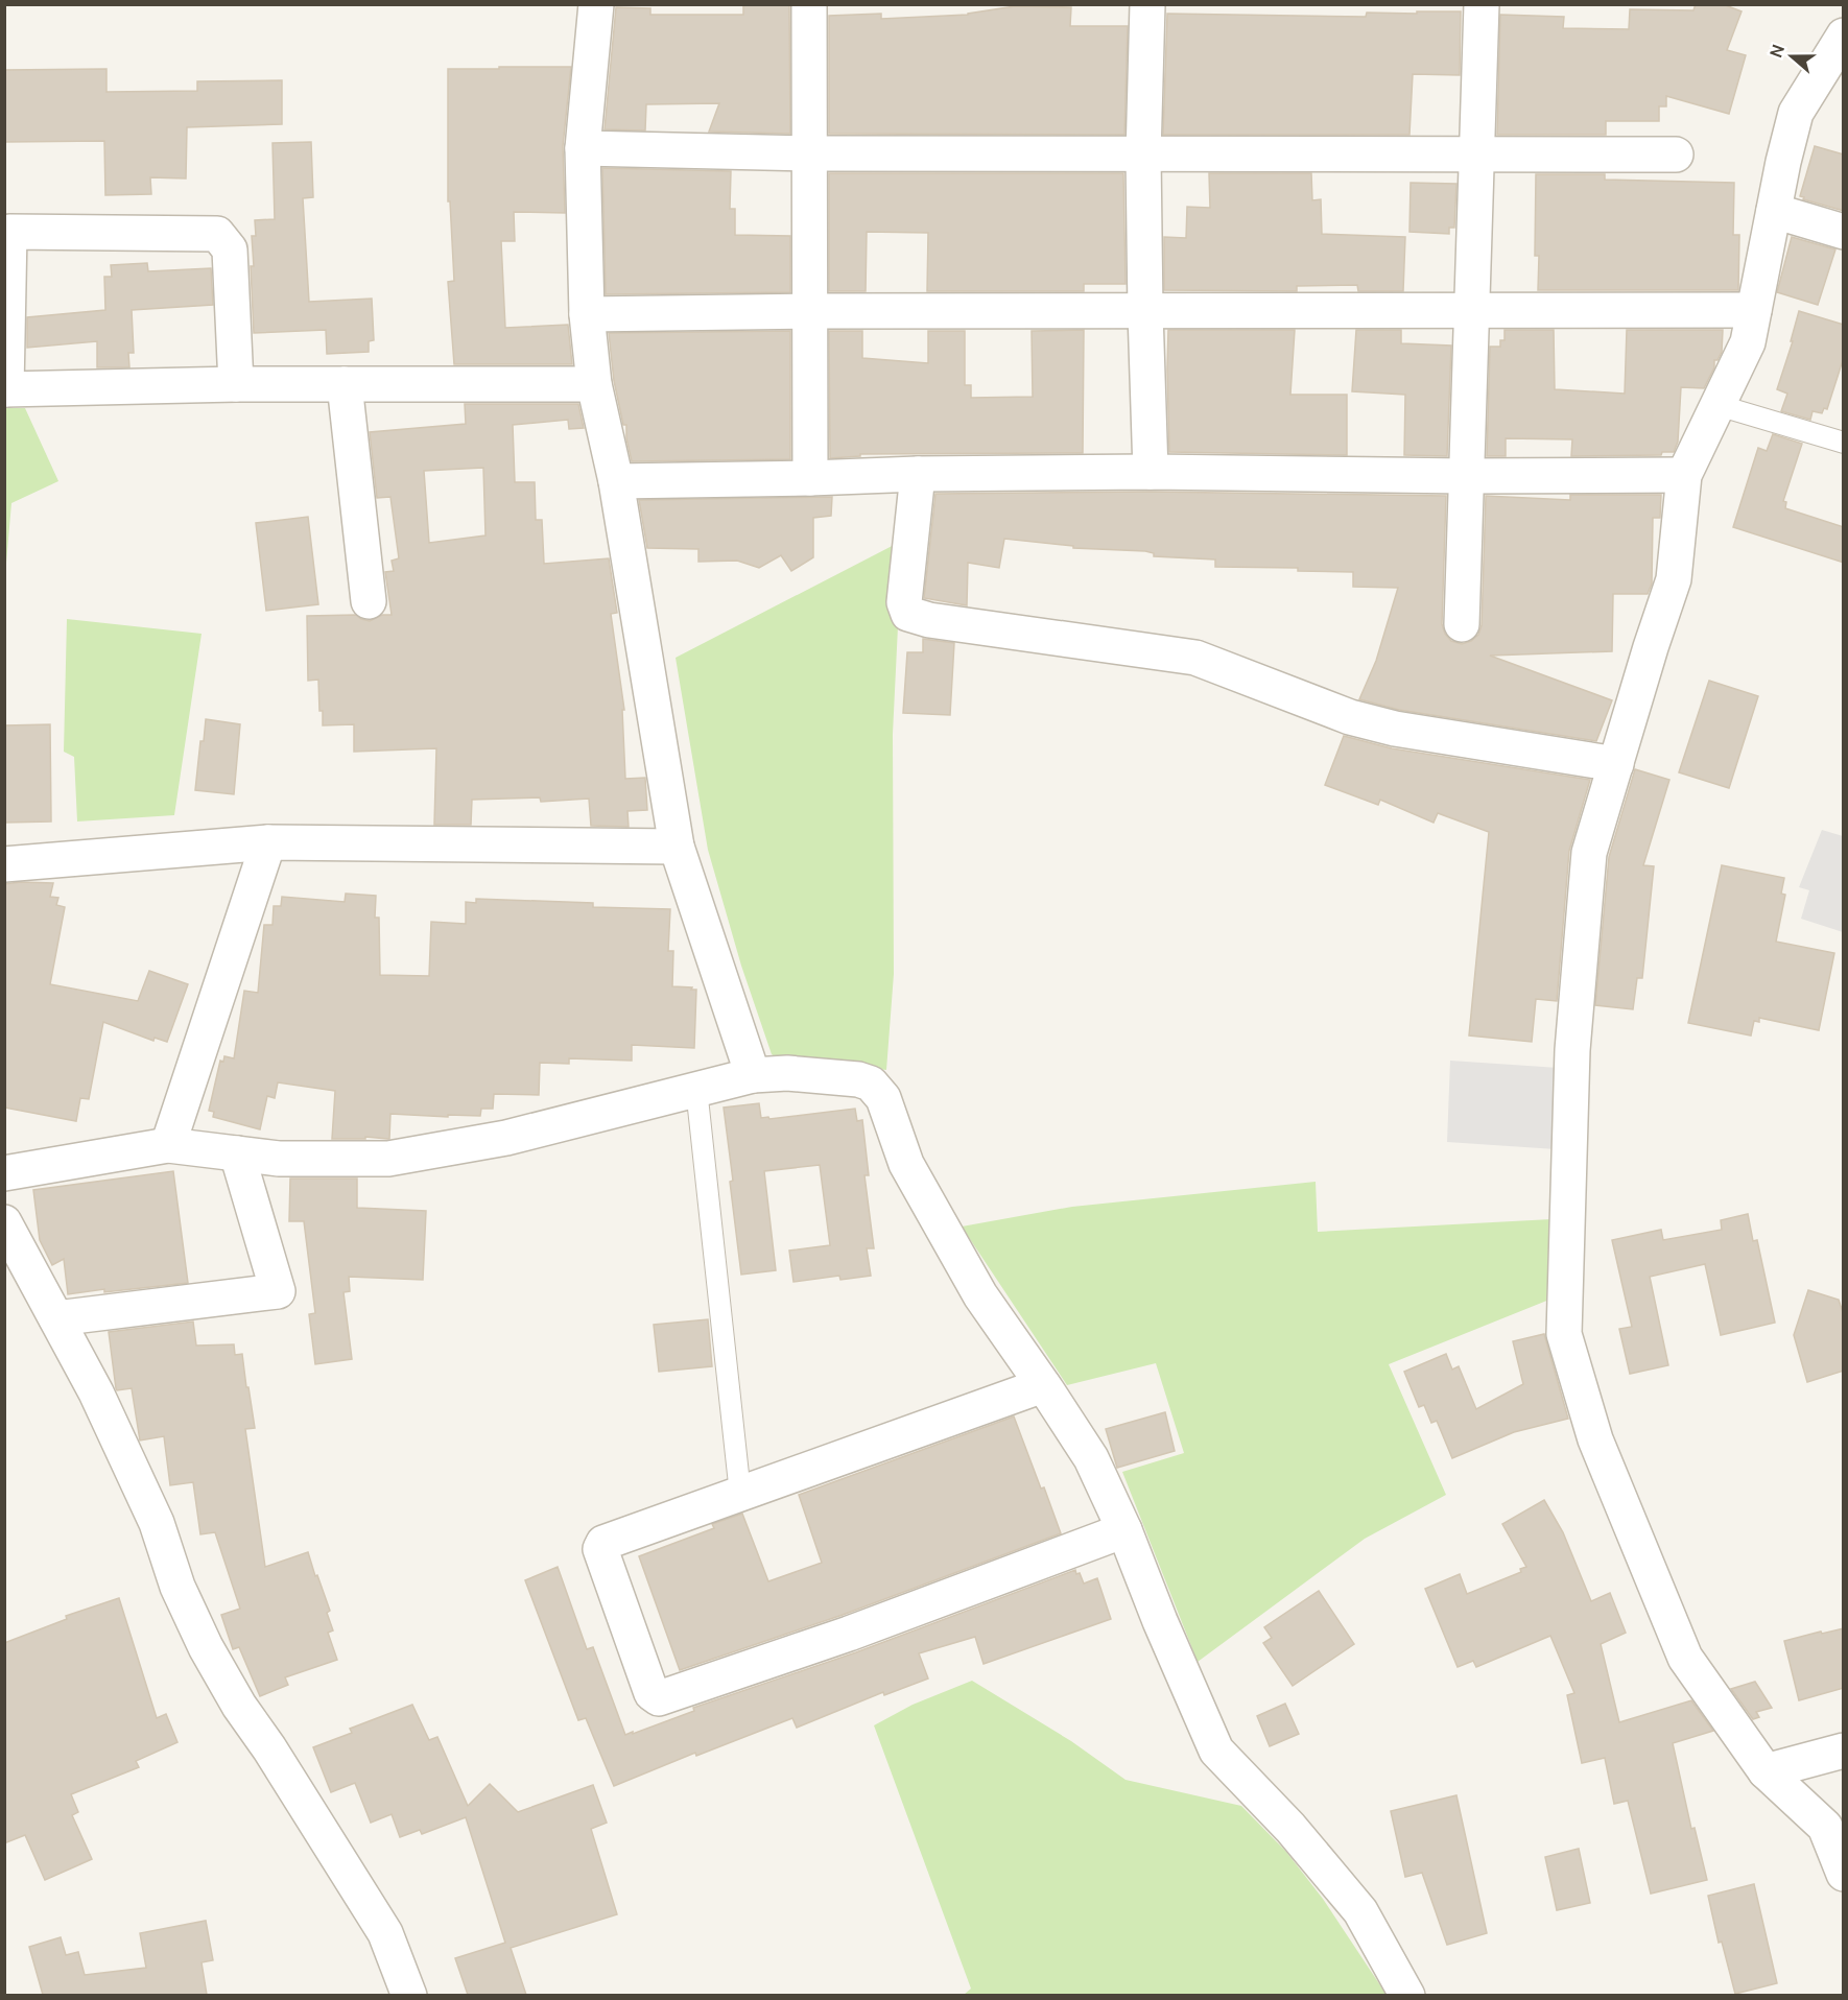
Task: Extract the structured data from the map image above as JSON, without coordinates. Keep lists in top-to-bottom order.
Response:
{
  "north": "left"
}
